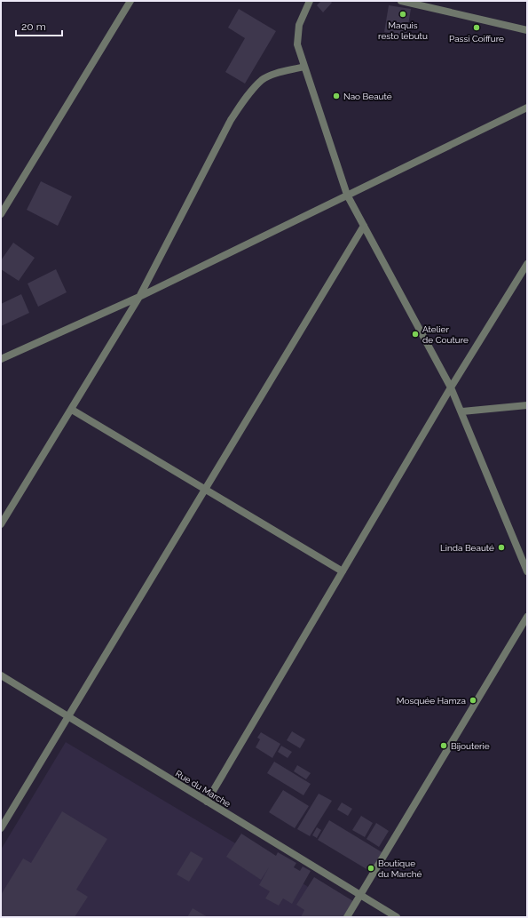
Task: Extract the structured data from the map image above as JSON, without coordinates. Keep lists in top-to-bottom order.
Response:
{
  "streets": {
    "street": ["Rue du Marche"]
  },
  "places": [
    "Maquis resto lebutu",
    "Passi Coiffure",
    "Nao Beauté",
    "Atelier de Couture",
    "Linda Beauté",
    "Mosquée Hamza",
    "Bijouterie",
    "Boutique du Marché"
  ],
  "scale_bar": "20 m"
}
